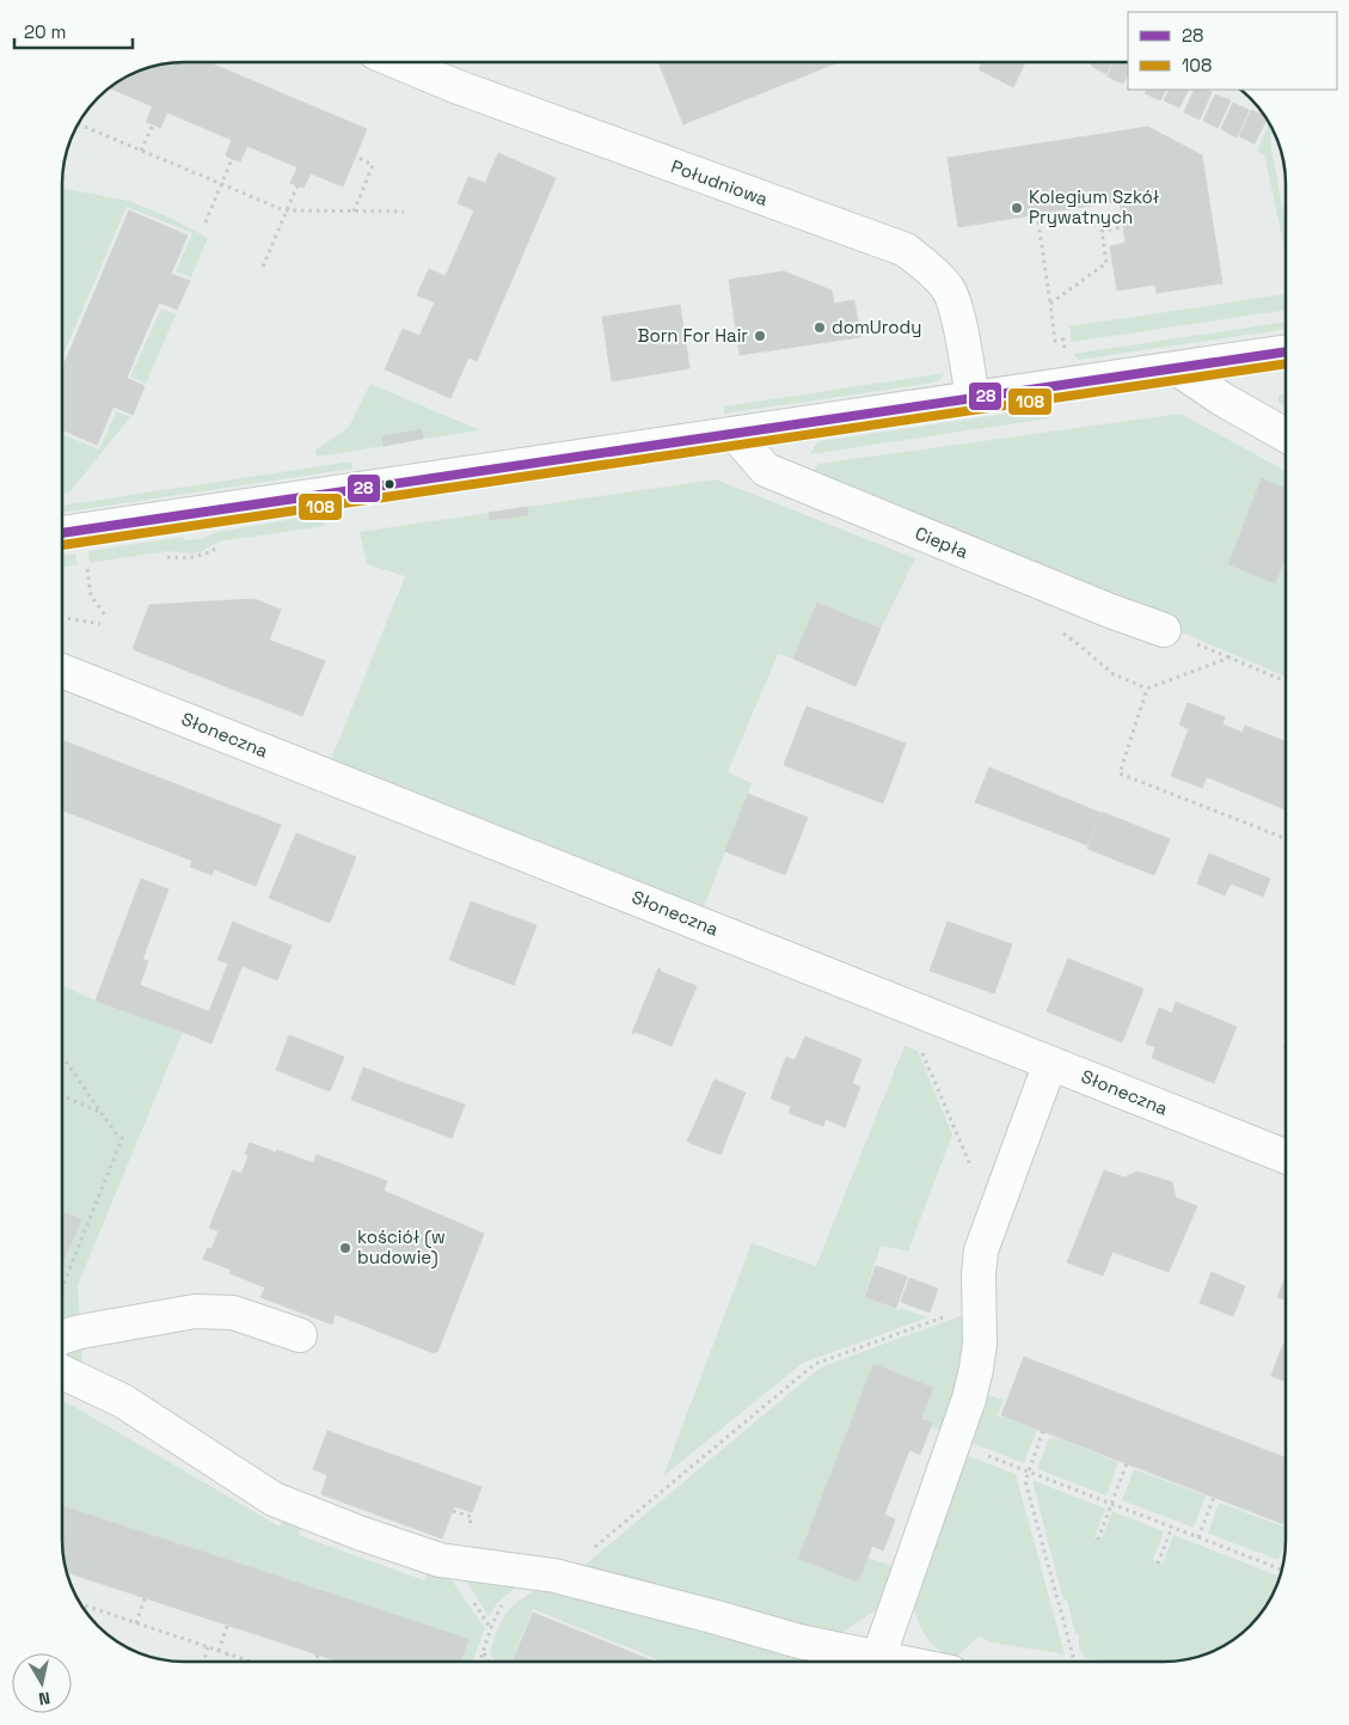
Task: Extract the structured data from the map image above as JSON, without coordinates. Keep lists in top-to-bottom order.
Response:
{
  "streets": {
    "street": ["Południowa", "Ciepła", "Słoneczna"]
  },
  "places": [
    "Kolegium Szkół Prywatnych",
    "domUrody",
    "Born For Hair",
    "kościół (w budowie)"
  ],
  "lines": ["transit line 28", "transit line 108"],
  "legend": ["28", "108"],
  "scale_bar": "20 m",
  "north": "bottom"
}
